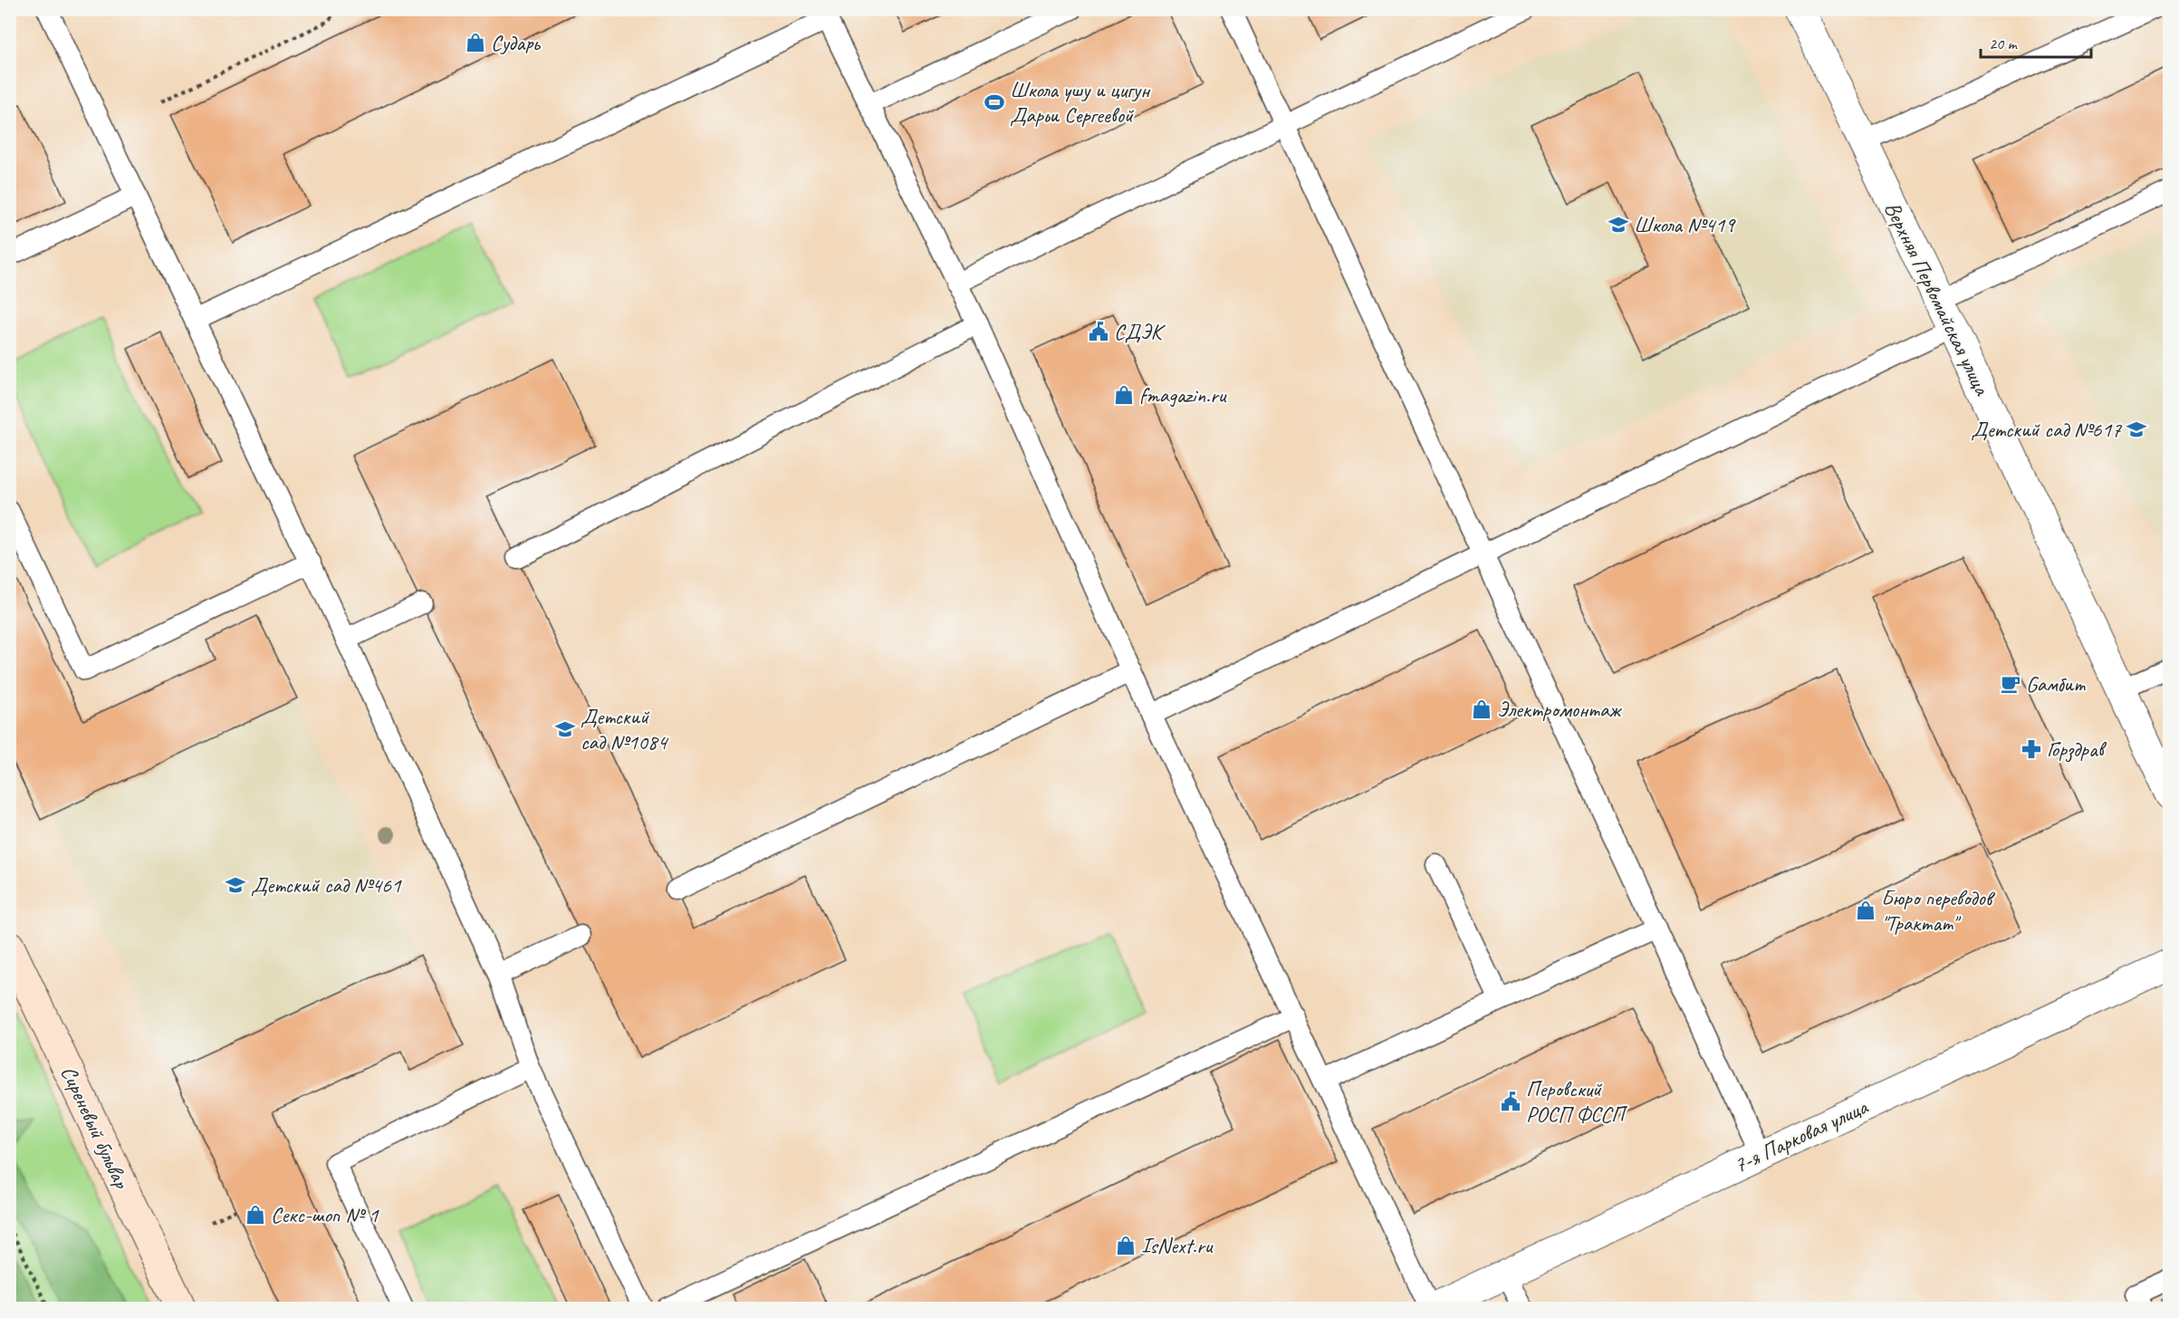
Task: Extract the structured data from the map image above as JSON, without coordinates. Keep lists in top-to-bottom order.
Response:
{
  "streets": {
    "main road": ["Сиреневый бульвар"],
    "street": ["Верхняя Первомайская улица", "7-я Парковая улица"]
  },
  "places": {
    "shop": [
      "Сударь",
      "fmagazin.ru",
      "Электромонтаж",
      "Бюро переводов \"Трактат\"",
      "Секс-шоп № 1",
      "IsNext.ru"
    ],
    "sports": ["Школа ушу и цигун Дарьи Сергеевой"],
    "school or university": [
      "Школа №419",
      "Детский сад №617",
      "Детский сад №1084",
      "Детский сад №461"
    ],
    "public building": ["СДЭК", "Перовский РОСП ФССП"],
    "cafe": ["Gамбит"],
    "pharmacy": ["Горздрав"]
  },
  "scale_bar": "20 m"
}
